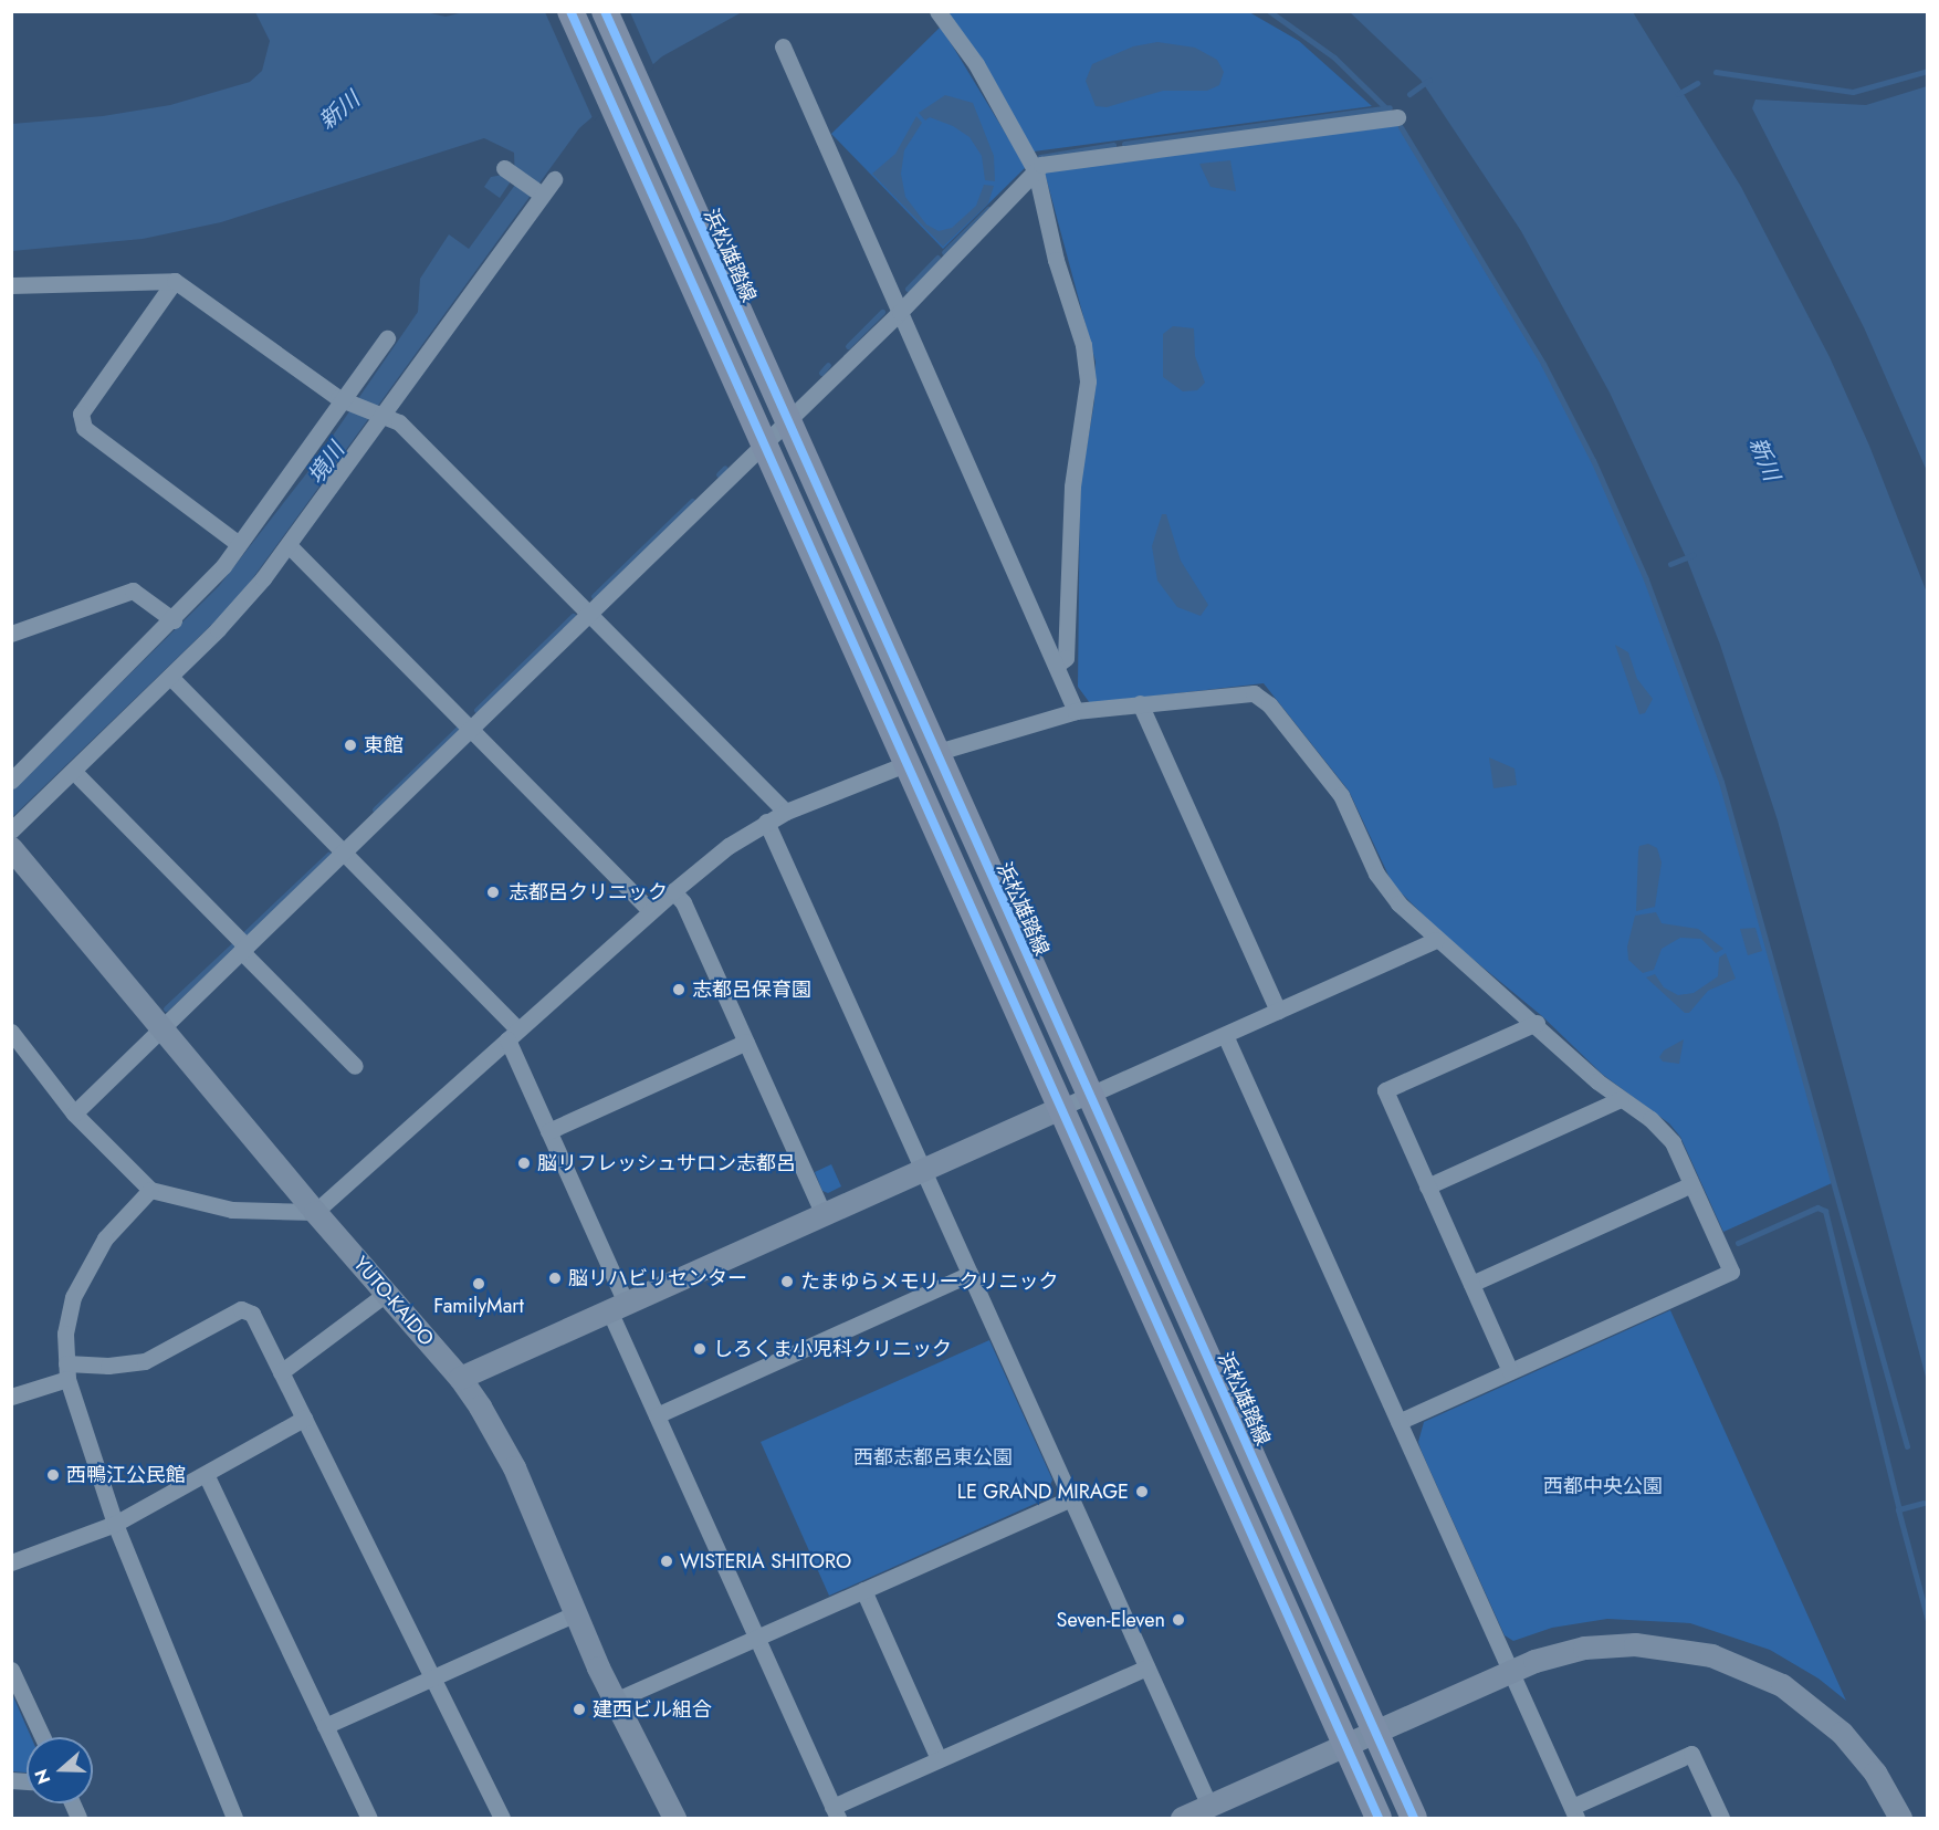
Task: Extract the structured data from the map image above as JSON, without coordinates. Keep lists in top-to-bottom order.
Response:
{
  "streets": {
    "main road": ["浜松雄踏線"],
    "street": ["YUTO-KAIDO"]
  },
  "water": ["新川", "境川"],
  "parks": ["西都志都呂東公園", "西都中央公園"],
  "places": [
    "東館",
    "志都呂クリニック",
    "志都呂保育園",
    "脳リフレッシュサロン志都呂",
    "脳リハビリセンター",
    "たまゆらメモリークリニック",
    "FamilyMart",
    "しろくま小児科クリニック",
    "西鴨江公民館",
    "LE GRAND MIRAGE",
    "WISTERIA SHITORO",
    "Seven-Eleven",
    "建西ビル組合"
  ],
  "north": "left"
}
